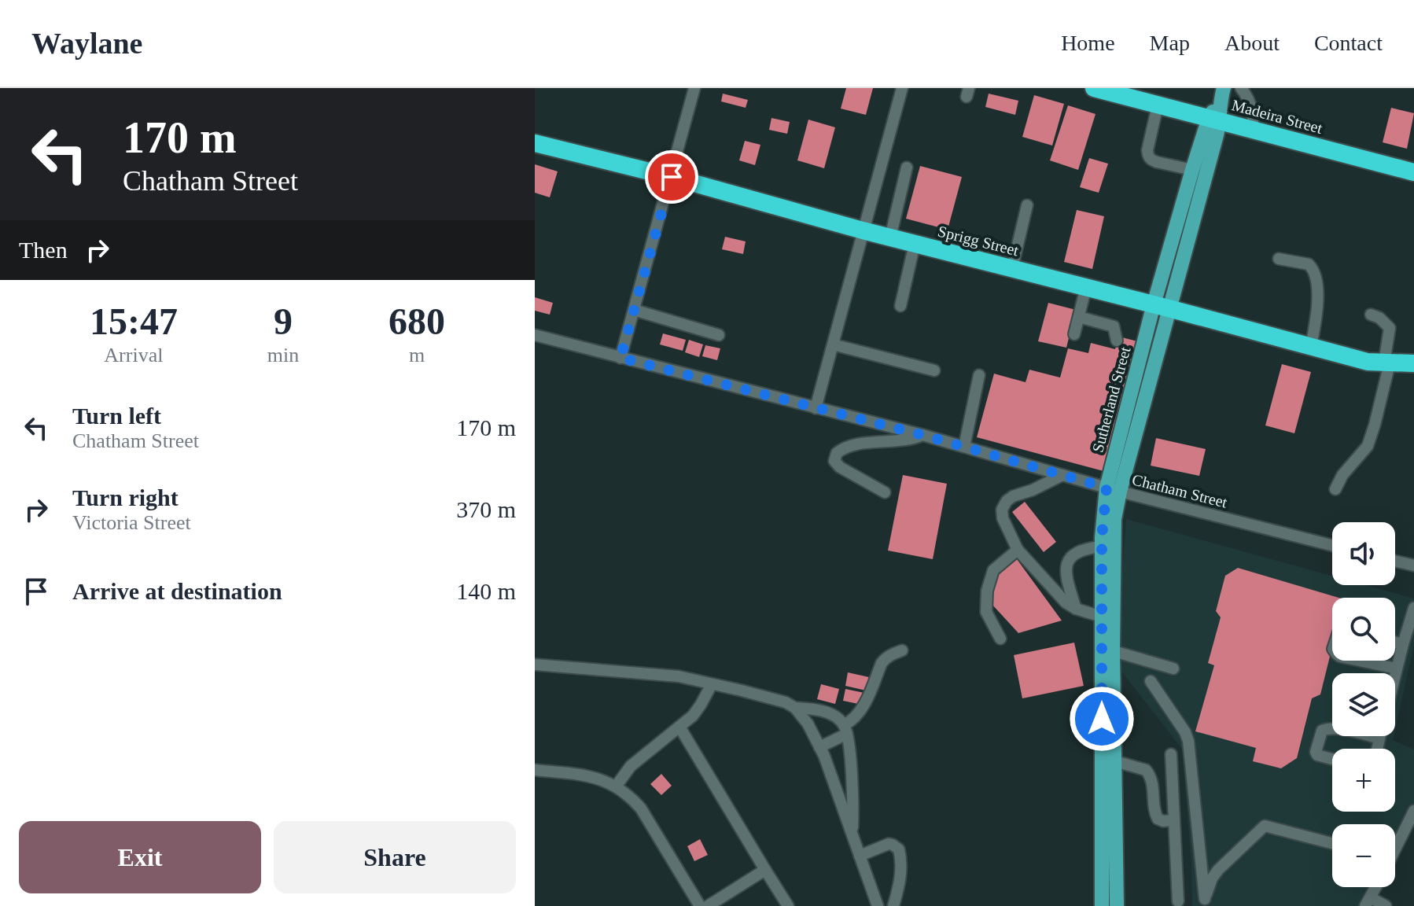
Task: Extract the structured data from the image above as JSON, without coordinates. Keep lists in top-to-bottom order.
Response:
{
  "streets": {
    "highway": ["Madeira Street", "Sprigg Street"],
    "main road": ["Sutherland Street"],
    "street": ["Chatham Street"]
  },
  "crossings": [
    ["Madeira Street", "Sutherland Street"],
    ["Sprigg Street", "Sutherland Street"],
    ["Sutherland Street", "Chatham Street"]
  ],
  "page": {
    "header": "Waylane",
    "nav": [
      "Home",
      "Map",
      "About",
      "Contact"
    ],
    "turn": ["170 m", "Chatham Street"],
    "then": "Then",
    "eta": [
      "15:47",
      "Arrival",
      "9",
      "min",
      "680",
      "m"
    ],
    "list": [
      {
        "name": "Turn left",
        "note": "Chatham Street",
        "value": "170 m"
      },
      {
        "name": "Turn right",
        "note": "Victoria Street",
        "value": "370 m"
      },
      {
        "name": "Arrive at destination",
        "value": "140 m"
      }
    ],
    "map_buttons": ["+", "−"],
    "buttons": ["Exit", "Share"]
  }
}
